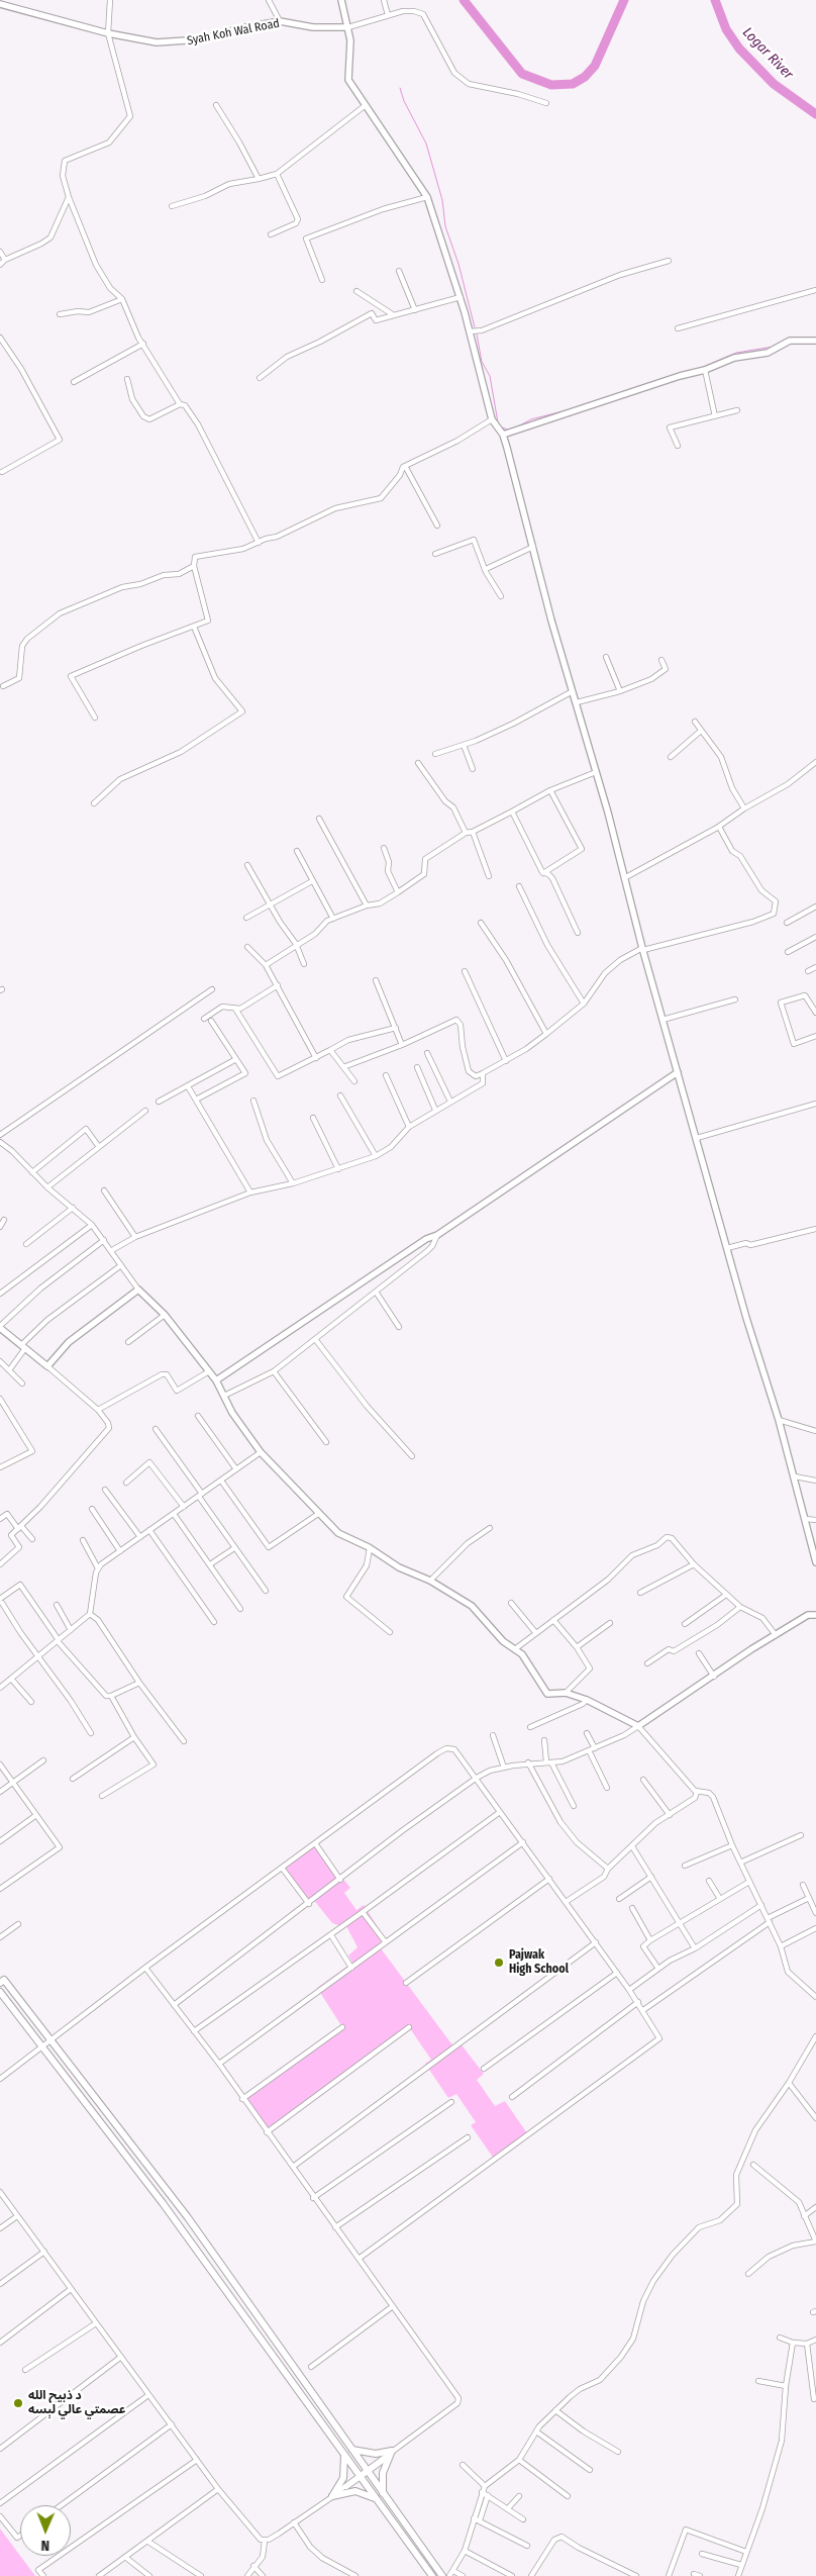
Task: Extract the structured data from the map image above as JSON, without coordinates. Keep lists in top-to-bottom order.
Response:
{
  "streets": {
    "street": ["Syah Koh Wal Road"]
  },
  "water": ["Logar River"],
  "places": ["Pajwak High School", "د ذبیح الله عصمتي عالي لېسه"],
  "north": "bottom"
}
